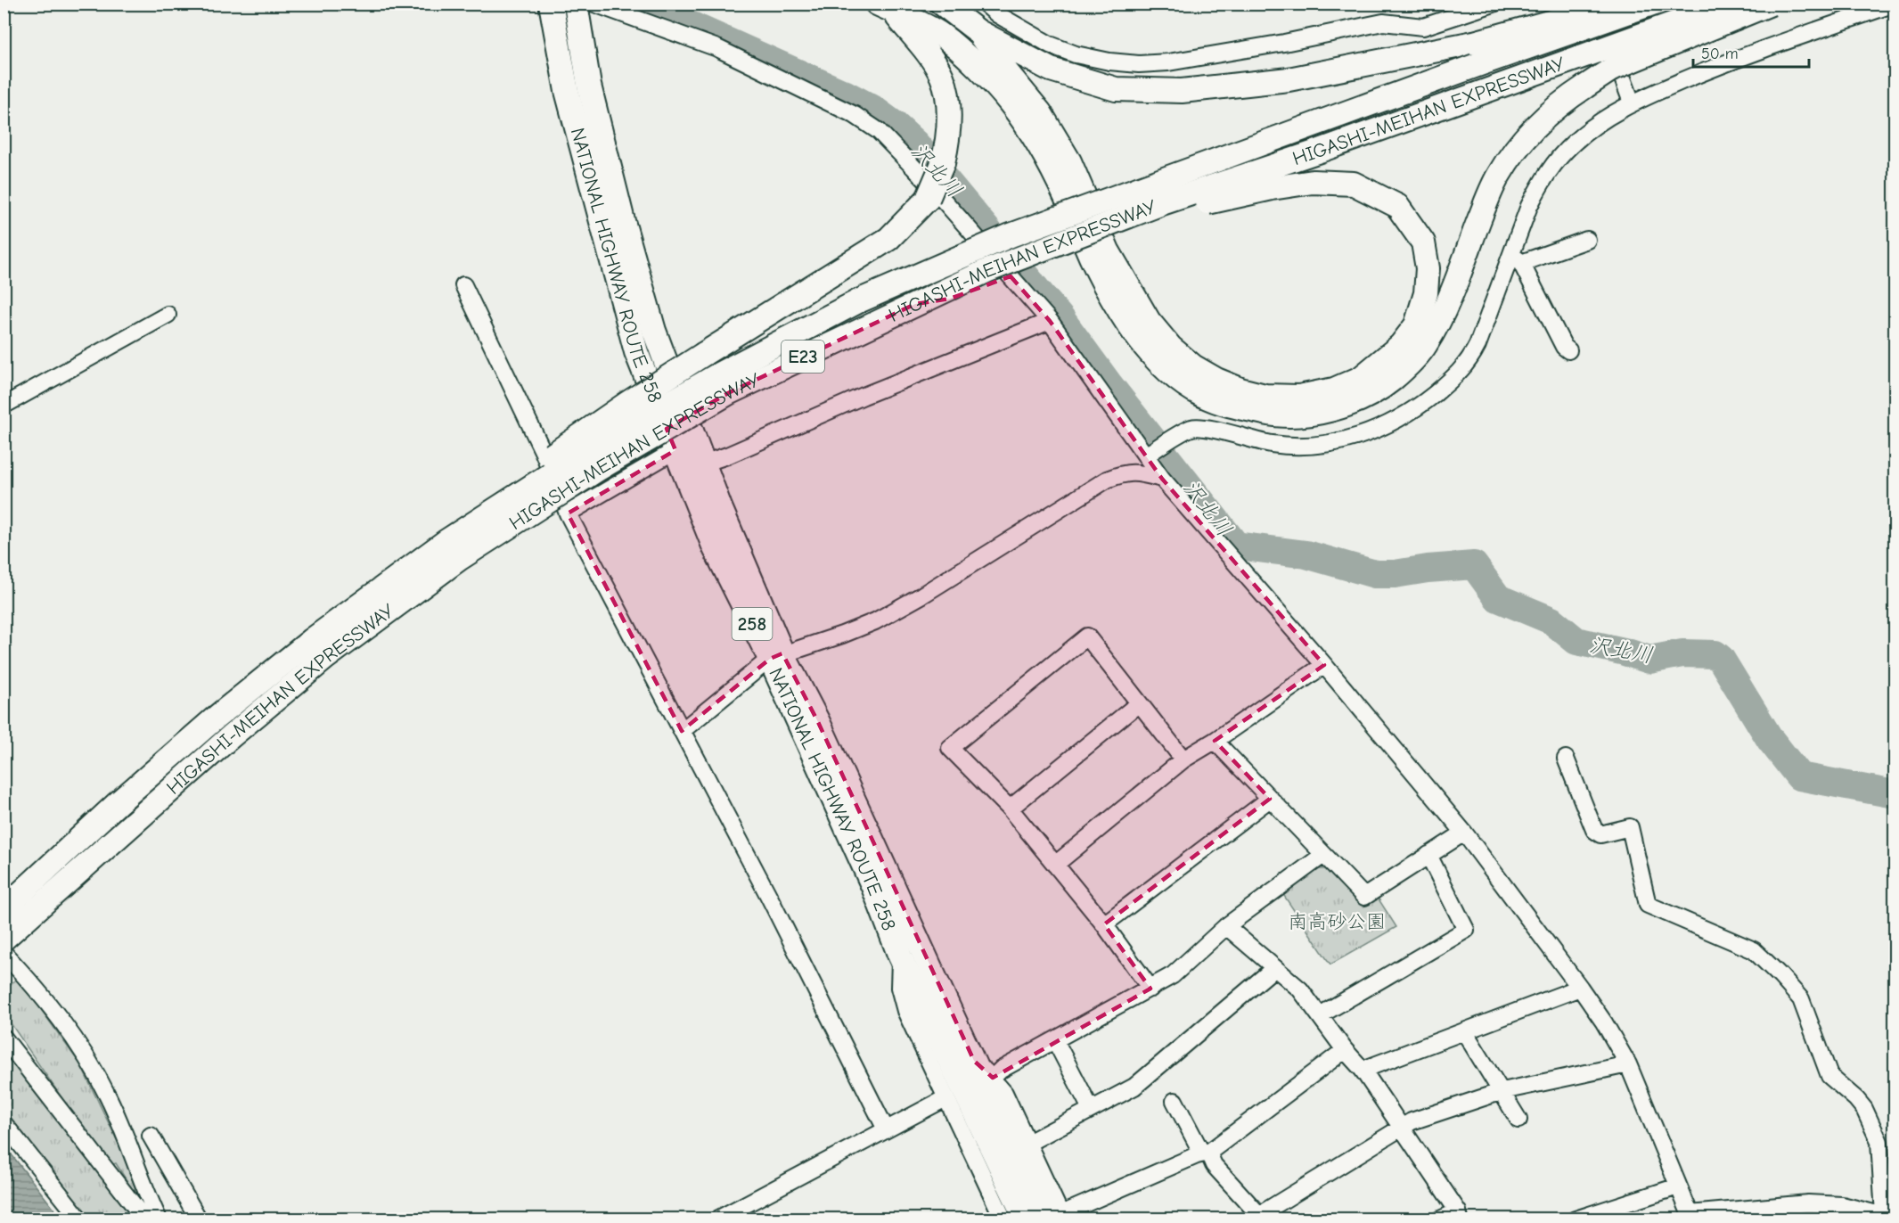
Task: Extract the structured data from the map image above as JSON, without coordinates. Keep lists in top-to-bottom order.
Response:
{
  "streets": {
    "highway": [
      "HIGASHI-MEIHAN EXPRESSWAY",
      "NATIONAL HIGHWAY ROUTE 258",
      "E23",
      "258"
    ]
  },
  "water": ["沢北川"],
  "parks": ["南高砂公園"],
  "scale_bar": "50 m"
}
